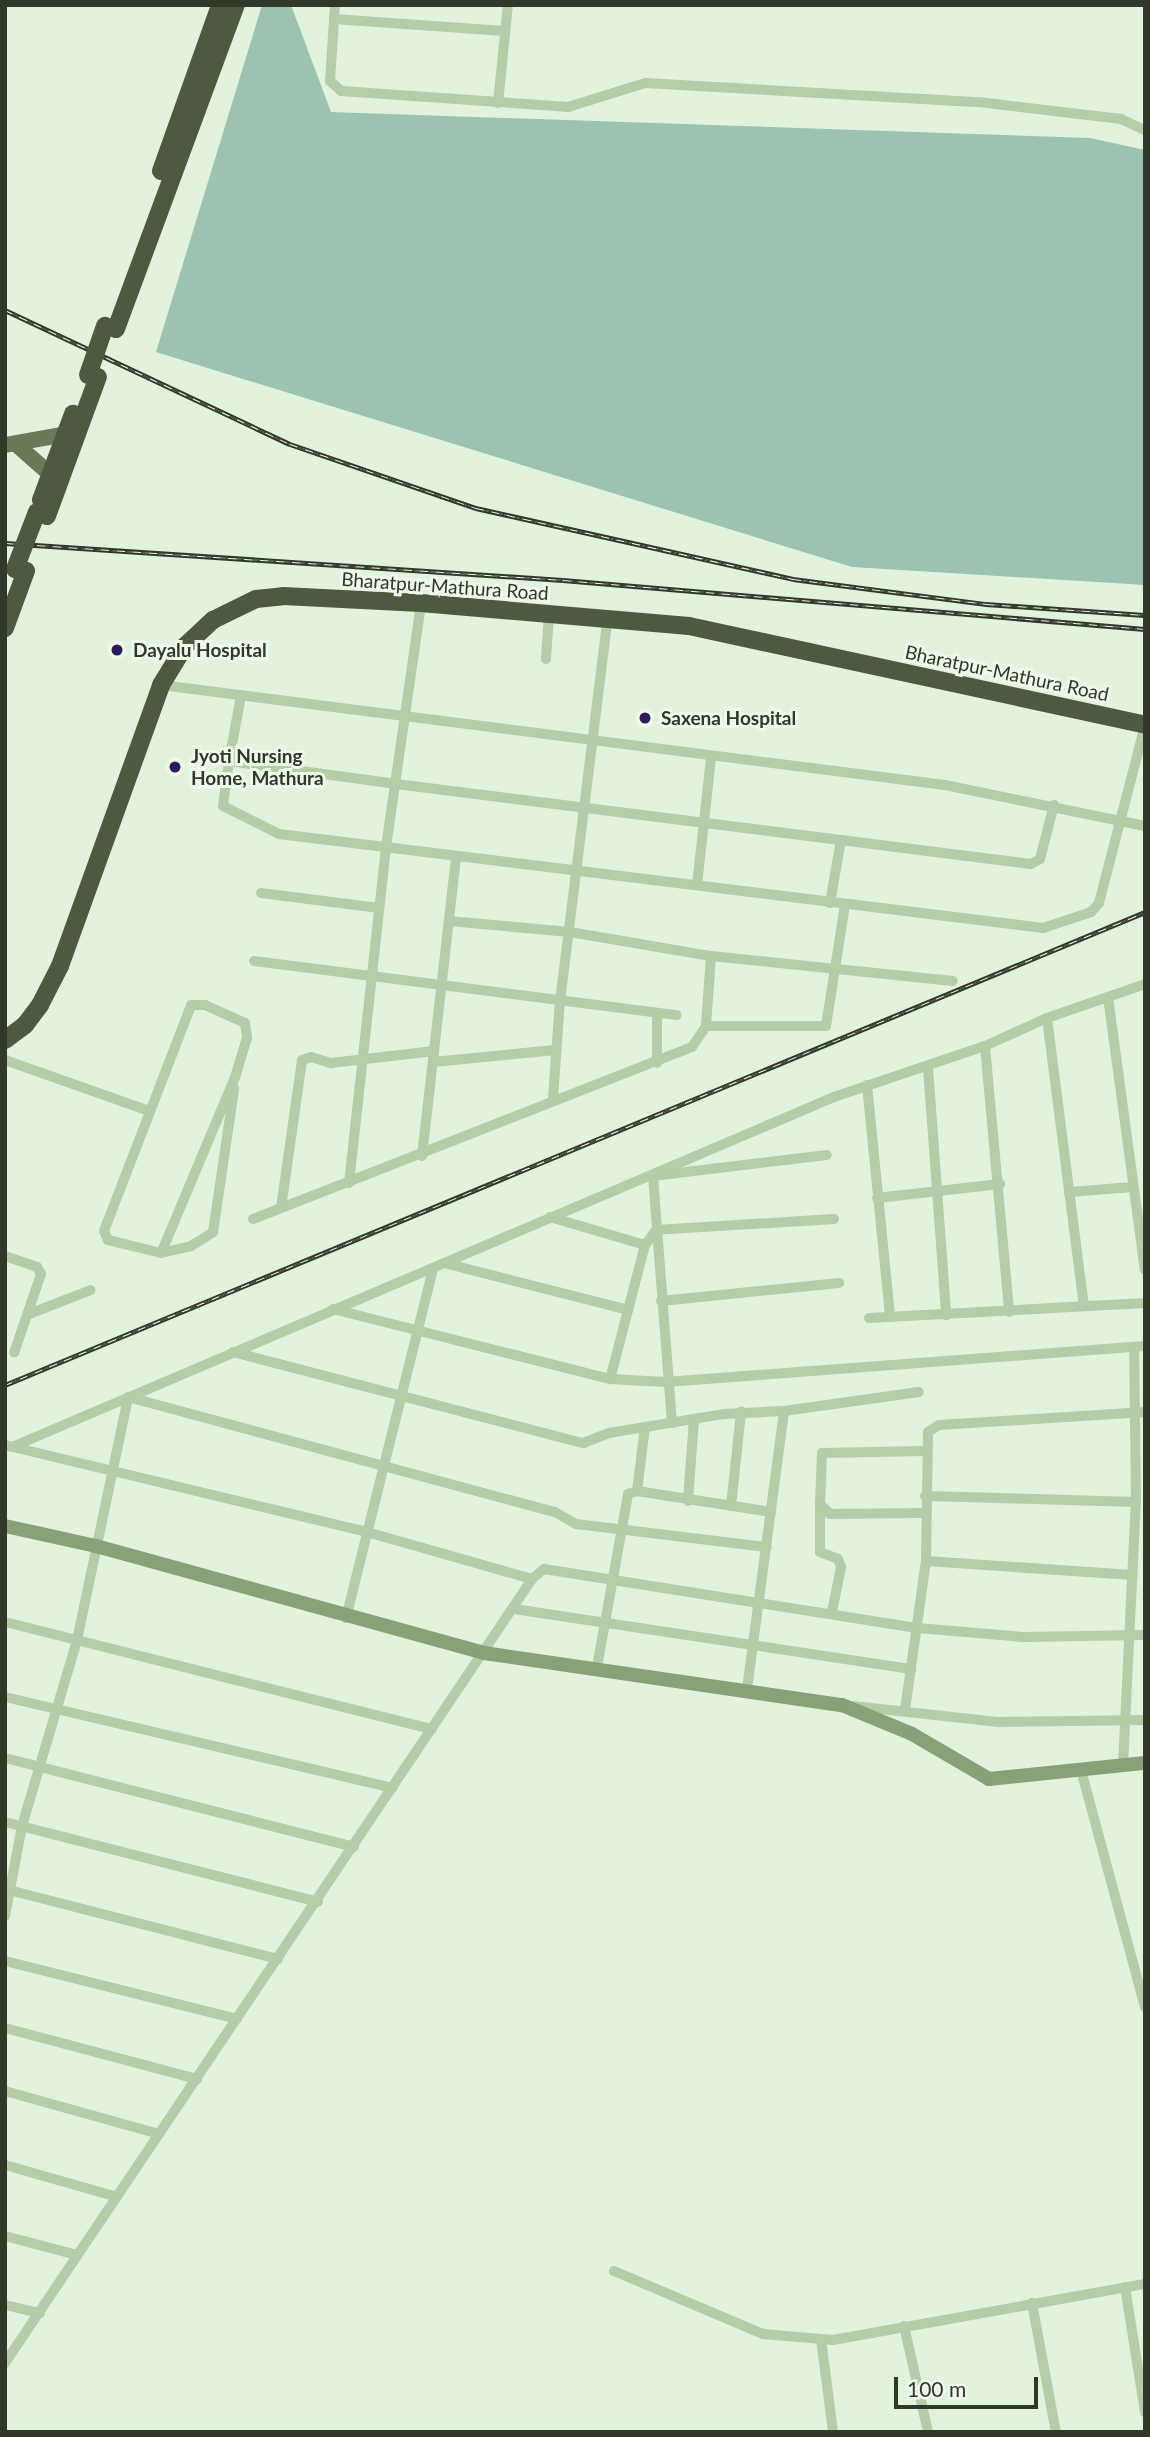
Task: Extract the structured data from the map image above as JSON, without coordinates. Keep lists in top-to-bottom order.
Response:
{
  "streets": {
    "highway": ["Bharatpur-Mathura Road"]
  },
  "places": ["Dayalu Hospital", "Saxena Hospital", "Jyoti Nursing Home, Mathura"],
  "scale_bar": "100 m"
}
